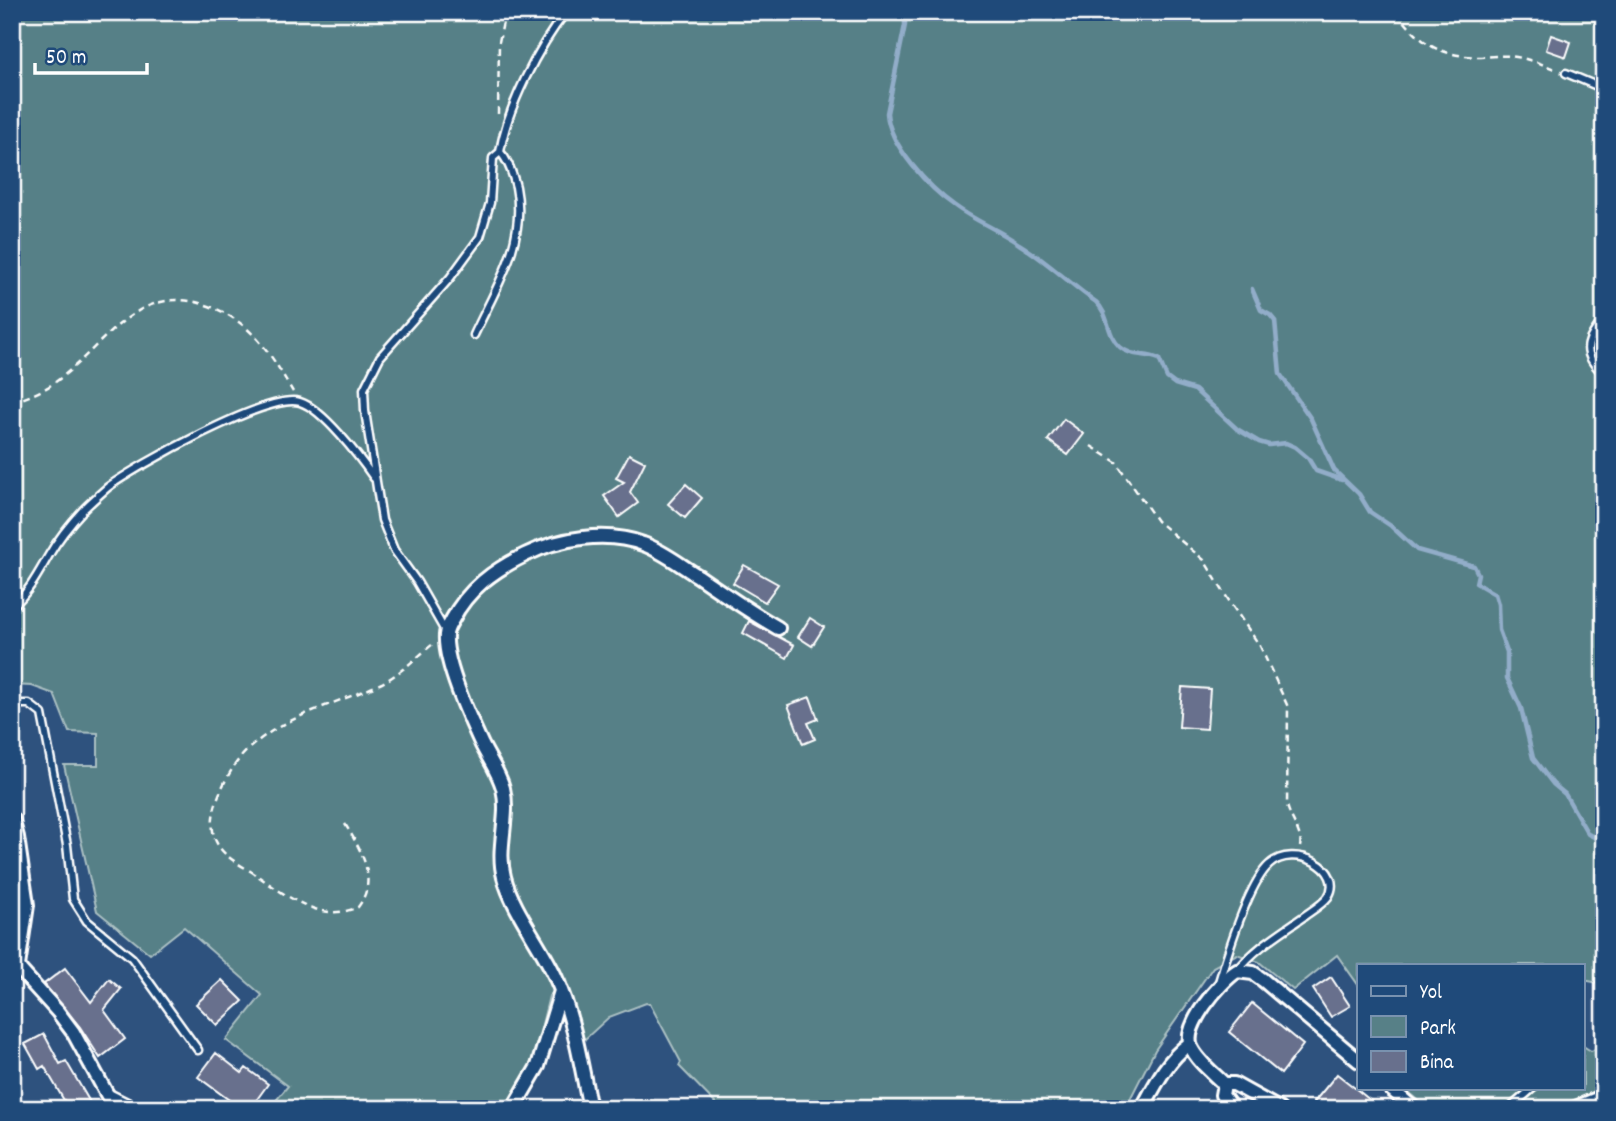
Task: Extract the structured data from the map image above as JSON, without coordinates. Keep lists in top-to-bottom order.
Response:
{
  "legend": ["Yol", "Park", "Bina"],
  "scale_bar": "50 m"
}
